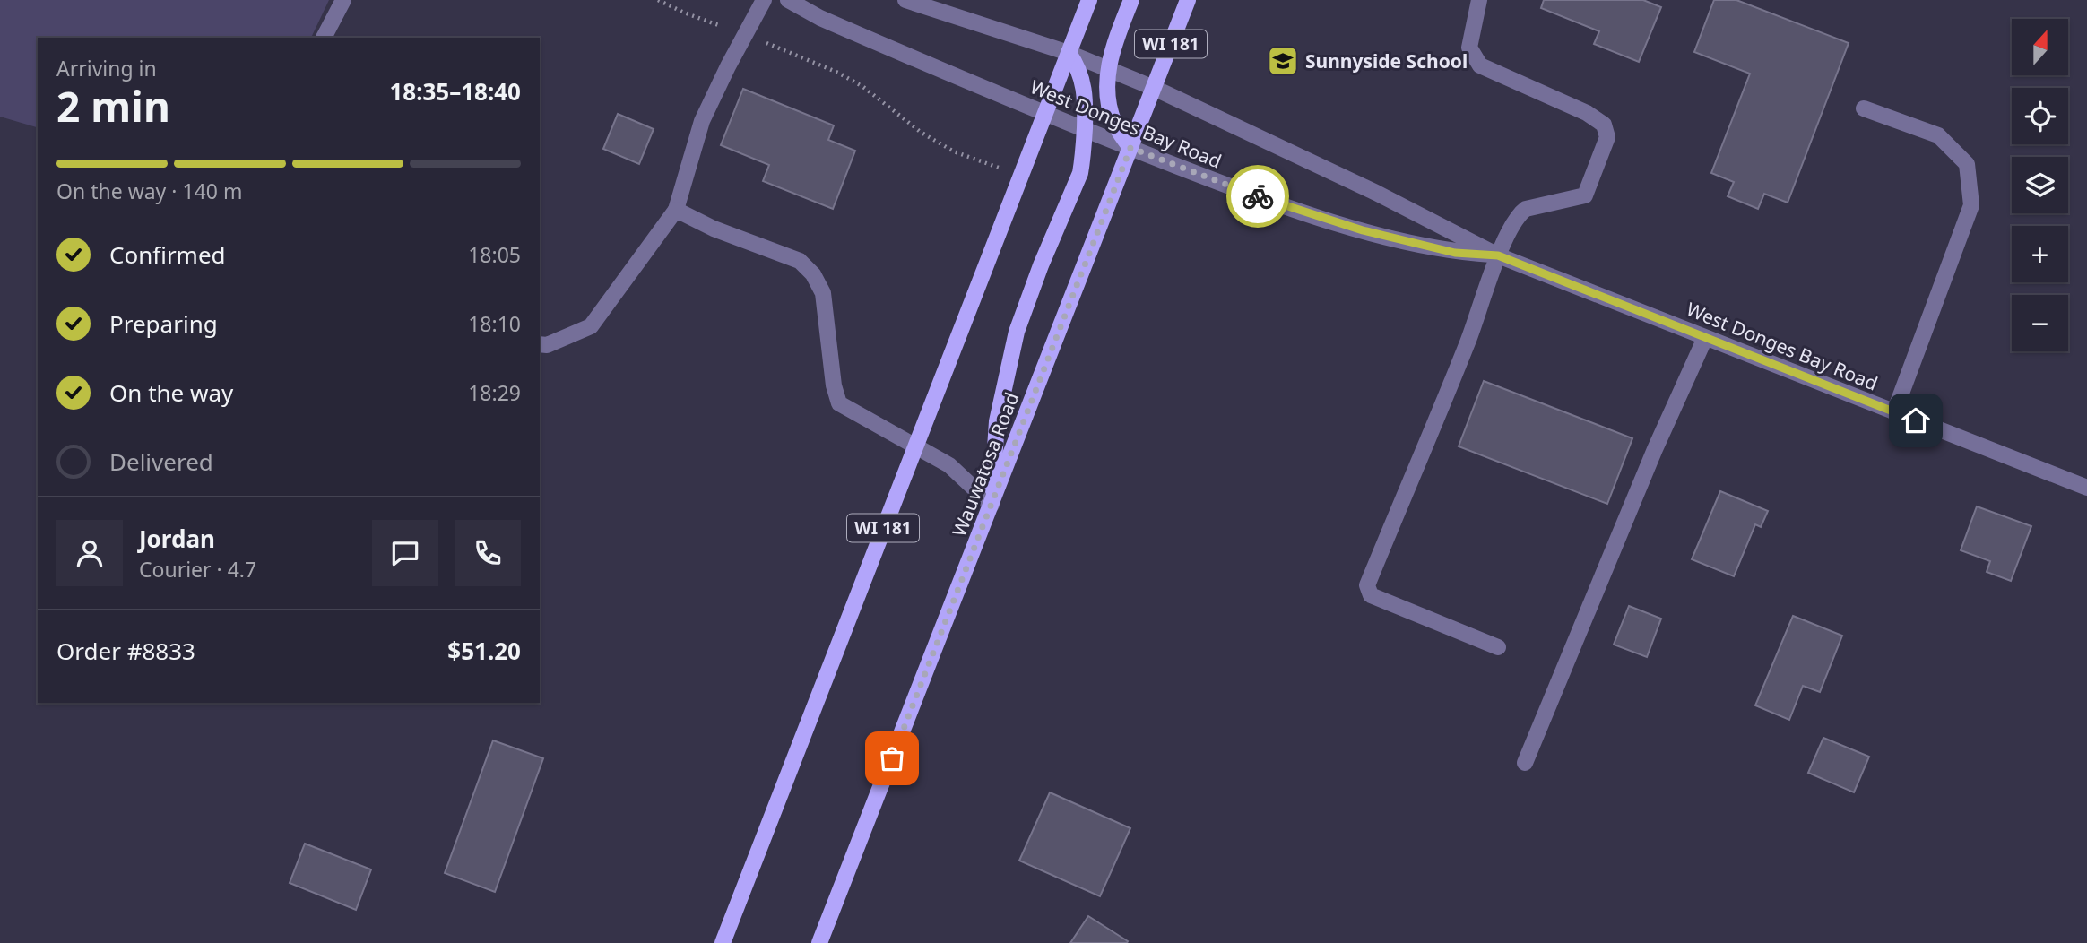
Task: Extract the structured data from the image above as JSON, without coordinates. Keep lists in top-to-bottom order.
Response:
{
  "streets": {
    "main road": ["WI 181", "Wauwatosa Road"],
    "street": ["West Donges Bay Road"]
  },
  "crossings": [
    ["WI 181", "West Donges Bay Road"],
    ["West Donges Bay Road", "Wauwatosa Road"]
  ],
  "places": {
    "school or university": ["Sunnyside School"]
  },
  "north": "top",
  "page": {
    "map_buttons": ["+", "−"],
    "heading": ["2 min", "Arriving in", "18:35–18:40"],
    "panel": [
      "Jordan",
      "Courier · 4.7",
      "Order #8833",
      "$51.20"
    ],
    "bar": "On the way · 140 m",
    "list": [
      ["Confirmed", "18:05"],
      ["Preparing", "18:10"],
      ["On the way", "18:29"],
      "Delivered"
    ]
  }
}
